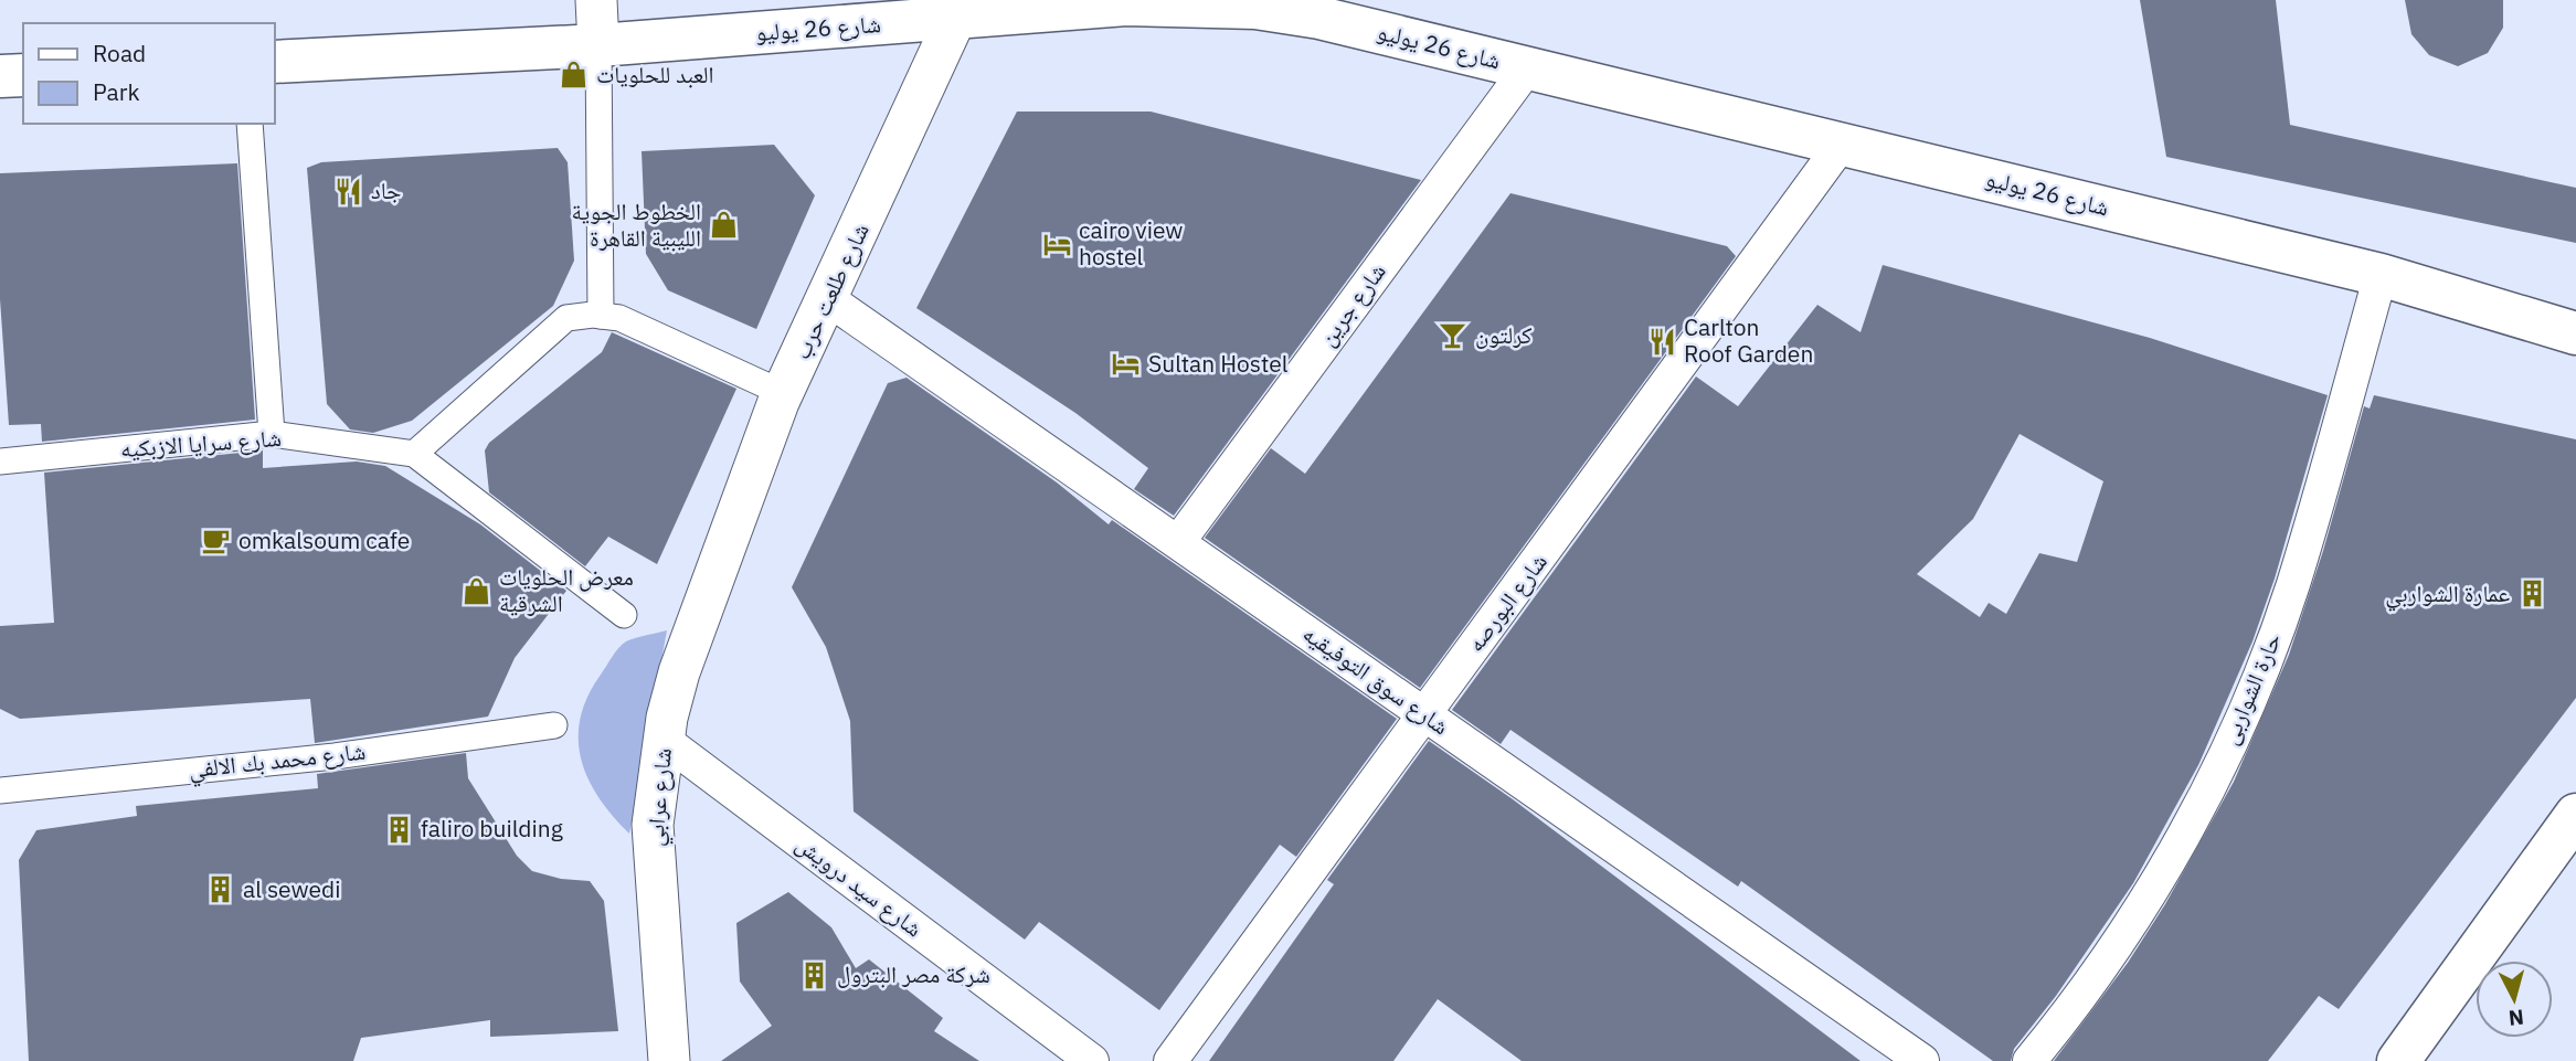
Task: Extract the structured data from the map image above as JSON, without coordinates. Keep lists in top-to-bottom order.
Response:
{
  "streets": {
    "main road": ["شارع 26 يوليو"],
    "street": [
      "شارع طلعت حرب",
      "شارع جرين",
      "شارع سرايا الازبكيه",
      "شارع البورصه",
      "شارع سوق التوفيقيه",
      "حارة الشواربى",
      "شارع محمد بك الالفي",
      "شارع عرابي",
      "شارع سيد درويش"
    ]
  },
  "crossings": [
    ["شارع 26 يوليو", "شارع طلعت حرب"],
    ["شارع 26 يوليو", "شارع جرين"],
    ["شارع 26 يوليو", "شارع البورصه"],
    ["شارع 26 يوليو", "حارة الشواربى"],
    ["شارع طلعت حرب", "شارع سوق التوفيقيه"],
    ["شارع طلعت حرب", "شارع عرابي"],
    ["شارع جرين", "شارع سوق التوفيقيه"],
    ["شارع البورصه", "شارع سوق التوفيقيه"],
    ["شارع عرابي", "شارع سيد درويش"]
  ],
  "places": {
    "shop": ["العبد للحلويات", "الخطوط الجوية الليبية القاهرة", "معرض الحلويات الشرقية"],
    "restaurant": ["جاد", "Carlton Roof Garden"],
    "hotel": ["cairo view hostel", "Sultan Hostel"],
    "bar": ["كرلتون"],
    "cafe": ["omkalsoum cafe"],
    "building": [
      "عمارة الشواربي",
      "faliro building",
      "al sewedi",
      "شركة مصر البترول"
    ]
  },
  "legend": ["Road", "Park"],
  "north": "bottom"
}
